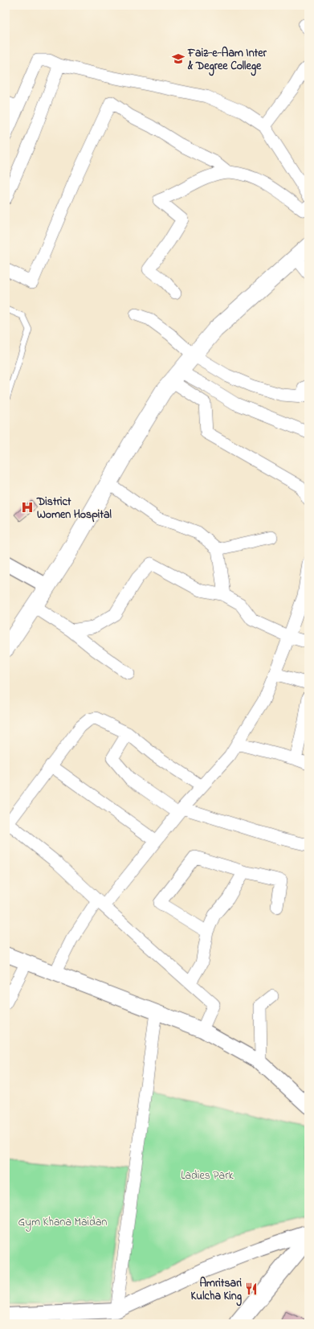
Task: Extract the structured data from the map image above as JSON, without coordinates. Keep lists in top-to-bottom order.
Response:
{
  "parks": ["Ladies Park", "Gym Khana Maidan"],
  "places": {
    "school or university": ["Faiz-e-Aam Inter & Degree College"],
    "hospital": ["District Women Hospital"],
    "restaurant": ["Amritsari Kulcha King"]
  }
}
